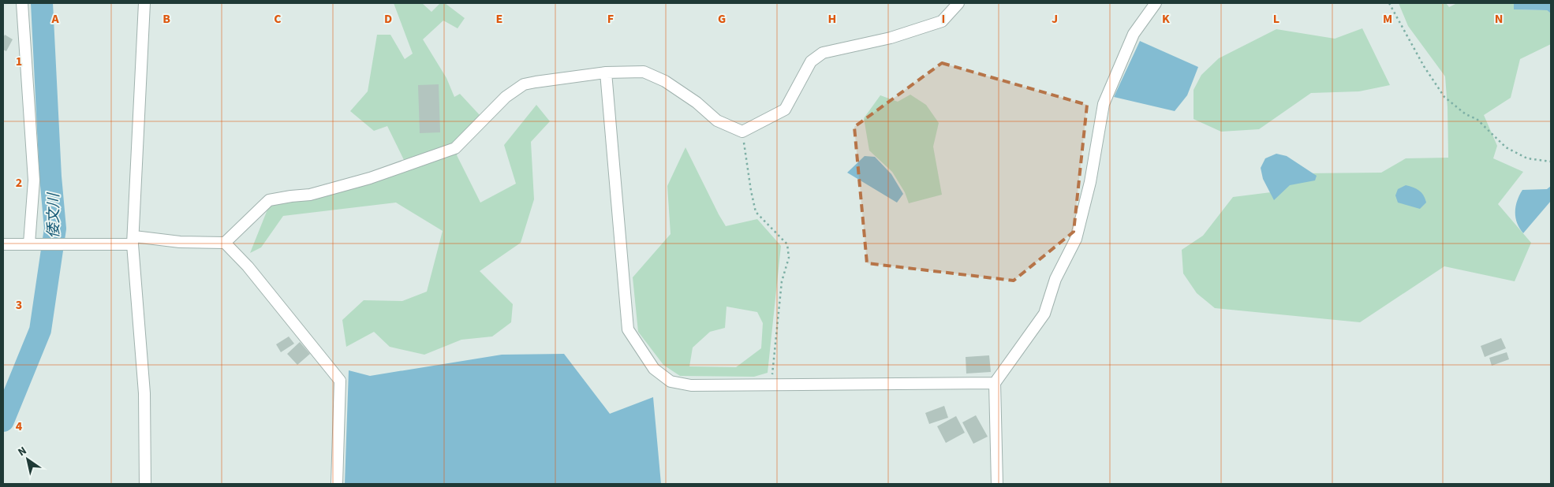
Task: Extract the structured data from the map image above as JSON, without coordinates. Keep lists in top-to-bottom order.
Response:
{
  "water": ["倭文川"],
  "north": "top left",
  "grid": {
    "columns": [
      "A",
      "B",
      "C",
      "D",
      "E",
      "F",
      "G",
      "H",
      "I",
      "J",
      "K",
      "L",
      "M",
      "N"
    ],
    "rows": [
      "1",
      "2",
      "3",
      "4"
    ]
  }
}
